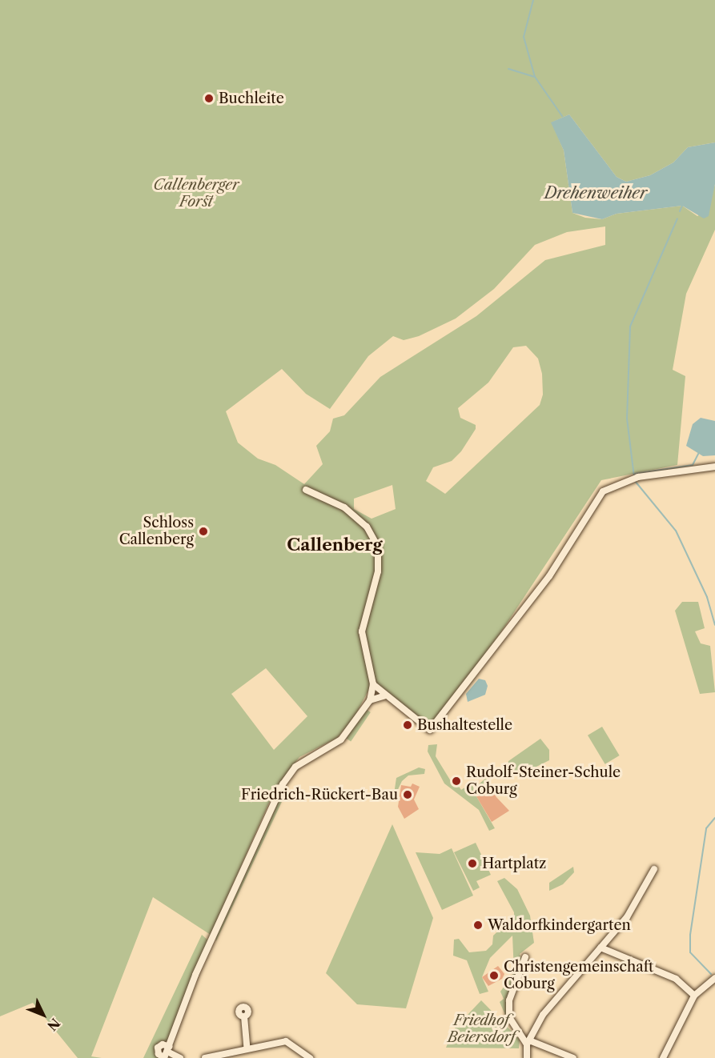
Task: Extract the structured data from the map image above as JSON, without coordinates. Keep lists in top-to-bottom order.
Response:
{
  "districts": ["Callenberg"],
  "water": ["Drehenweiher"],
  "parks": ["Callenberger Forst", "Friedhof Beiersdorf"],
  "places": [
    "Buchleite",
    "Schloss Callenberg",
    "Bushaltestelle",
    "Rudolf-Steiner-Schule Coburg",
    "Friedrich-Rückert-Bau",
    "Hartplatz",
    "Waldorfkindergarten",
    "Christengemeinschaft Coburg"
  ],
  "north": "bottom right"
}
